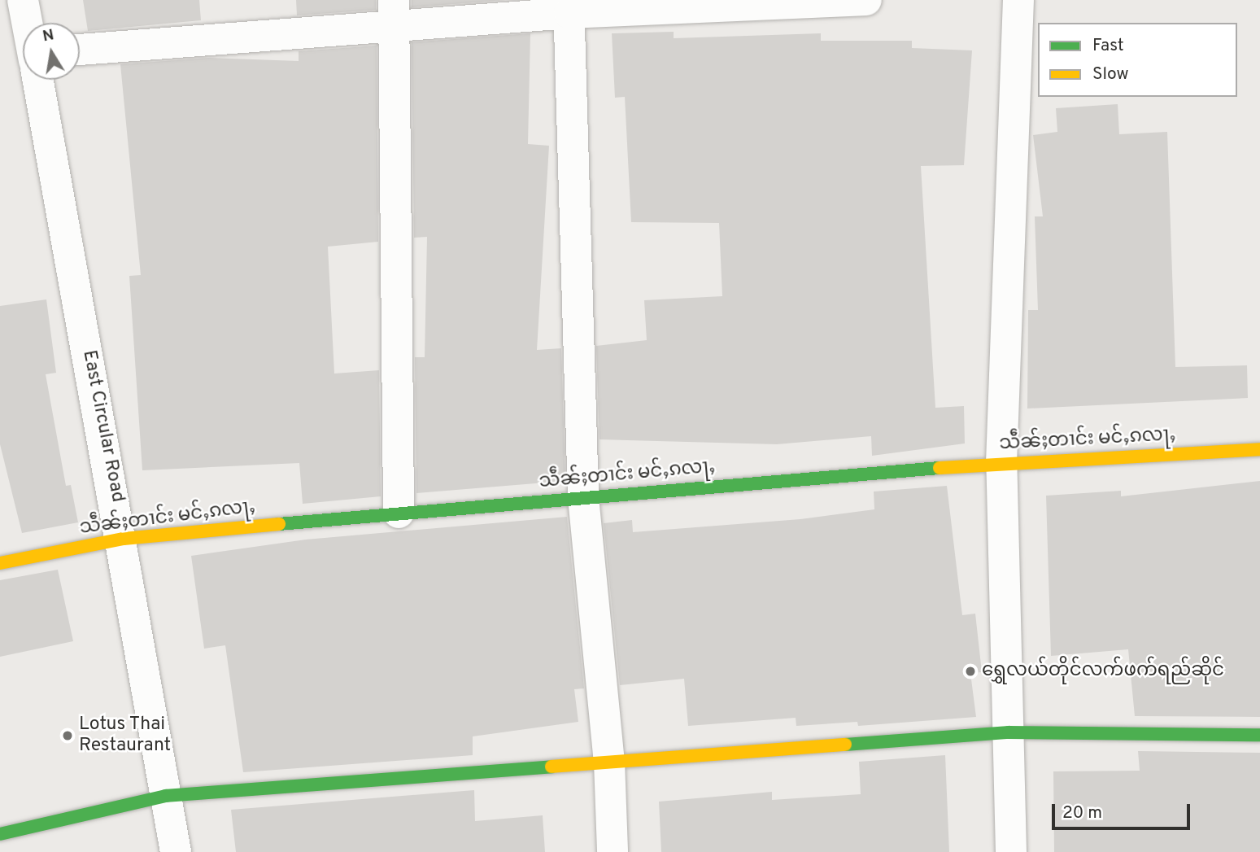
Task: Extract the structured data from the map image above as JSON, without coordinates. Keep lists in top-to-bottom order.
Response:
{
  "streets": {
    "street": ["East Circular Road", "သဵၼ်ႈတၢင်း မင်ႇၵလႃႇ"]
  },
  "crossings": [
    ["East Circular Road", "သဵၼ်ႈတၢင်း မင်ႇၵလႃႇ"]
  ],
  "places": ["ရွှေလယ်တိုင်လက်ဖက်ရည်ဆိုင်", "Lotus Thai Restaurant"],
  "legend": ["Fast", "Slow"],
  "scale_bar": "20 m",
  "north": "top"
}
